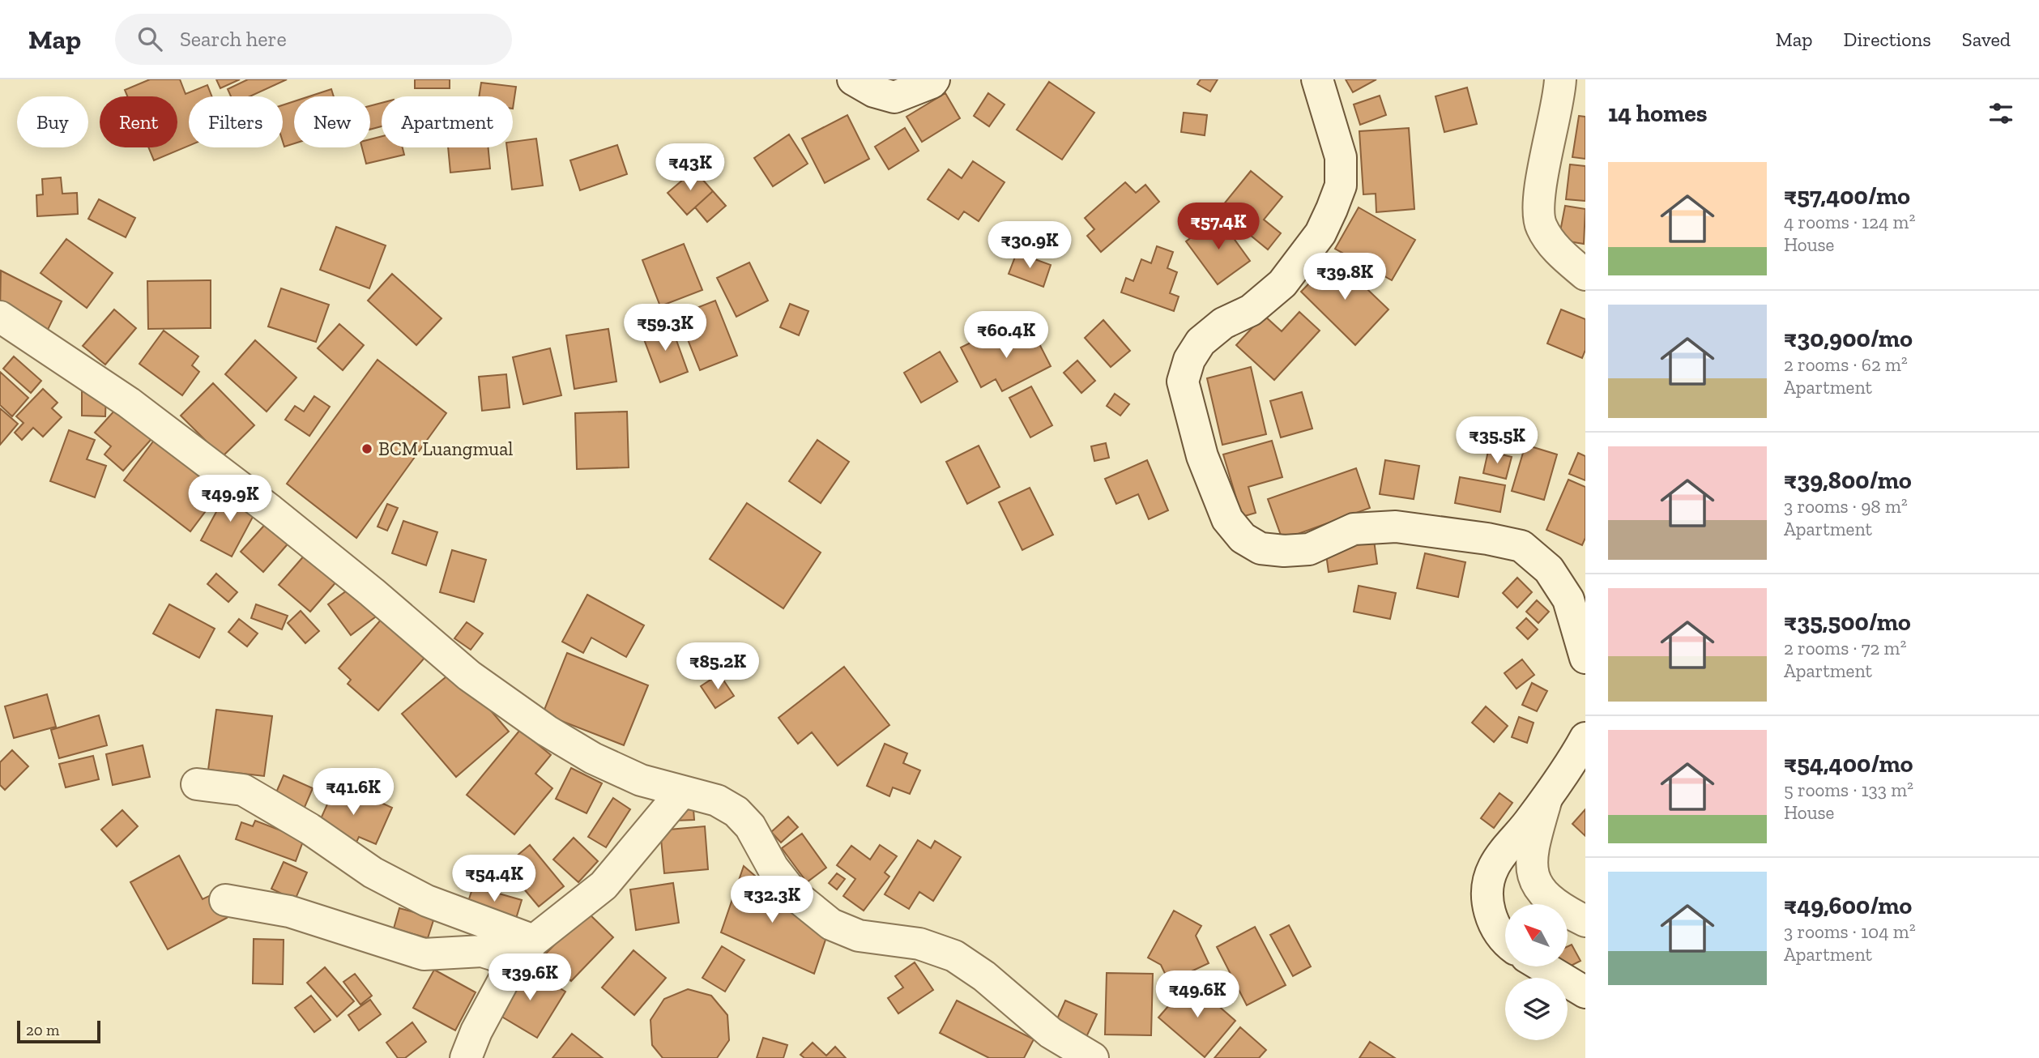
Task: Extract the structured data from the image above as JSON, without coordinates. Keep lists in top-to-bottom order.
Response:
{
  "places": ["BCM Luangmual"],
  "scale_bar": "20 m",
  "north": "top left",
  "page": {
    "header": "Map",
    "search": "Search here",
    "nav": ["Map", "Directions", "Saved"],
    "heading": "14 homes",
    "chip": [
      "Buy",
      "Rent",
      "Filters",
      "New",
      "Apartment"
    ],
    "price": [
      "₹43K",
      "₹57.4K",
      "₹30.9K",
      "₹39.8K",
      "₹59.3K",
      "₹60.4K",
      "₹35.5K",
      "₹49.9K",
      "₹85.2K",
      "₹41.6K",
      "₹54.4K",
      "₹32.3K",
      "₹39.6K",
      "₹49.6K"
    ],
    "list": [
      {
        "name": "₹57,400/mo",
        "note": "4 rooms · 124 m² · House"
      },
      {
        "name": "₹30,900/mo",
        "note": "2 rooms · 62 m² · Apartment"
      },
      {
        "name": "₹39,800/mo",
        "note": "3 rooms · 98 m² · Apartment"
      },
      {
        "name": "₹35,500/mo",
        "note": "2 rooms · 72 m² · Apartment"
      },
      {
        "name": "₹54,400/mo",
        "note": "5 rooms · 133 m² · House"
      },
      {
        "name": "₹49,600/mo",
        "note": "3 rooms · 104 m² · Apartment"
      }
    ],
    "scale": "20 m"
  }
}
